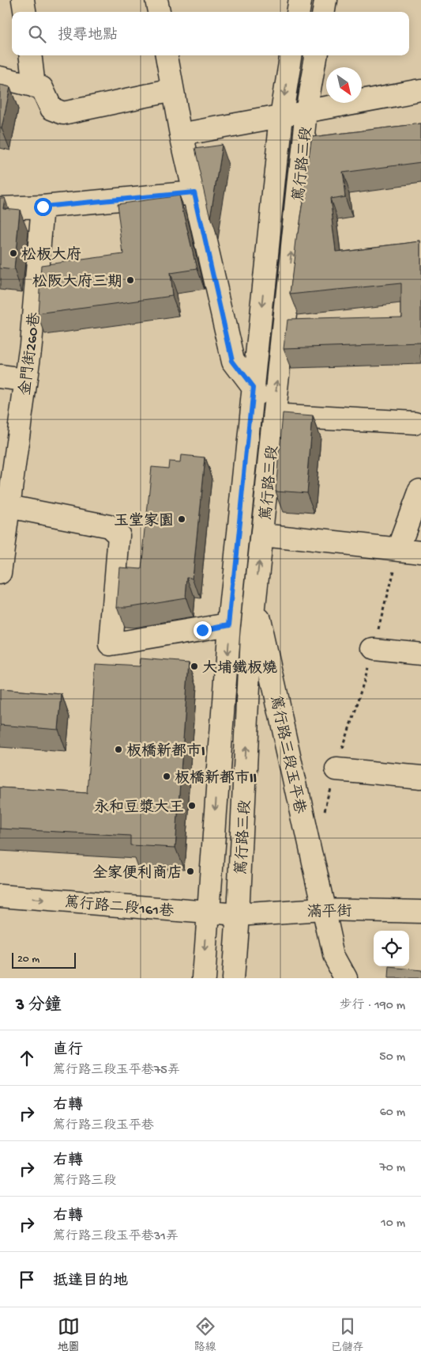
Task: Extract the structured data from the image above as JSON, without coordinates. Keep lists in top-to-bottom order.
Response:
{
  "streets": {
    "street": [
      "篤行路三段",
      "金門街260巷",
      "篤行路三段玉平巷",
      "篤行路二段161巷",
      "滿平街"
    ]
  },
  "crossings": [
    ["篤行路三段", "篤行路三段玉平巷"],
    ["篤行路三段", "篤行路二段161巷"],
    ["篤行路三段", "滿平街"],
    ["篤行路三段玉平巷", "滿平街"],
    ["篤行路二段161巷", "滿平街"]
  ],
  "one_way": ["篤行路二段161巷"],
  "places": [
    "松板大府",
    "松阪大府三期",
    "玉堂家園",
    "大埔鐵板燒",
    "板橋新都市I",
    "板橋新都市II",
    "永和豆漿大王",
    "全家便利商店"
  ],
  "scale_bar": "20 m",
  "north": "bottom right",
  "page": {
    "search": "搜尋地點",
    "scale": "20 m",
    "heading": ["3 分鐘", "步行 · 190 m"],
    "list": [
      ["直行", "篤行路三段玉平巷75弄", "50 m"],
      ["右轉", "篤行路三段玉平巷", "60 m"],
      ["右轉", "篤行路三段", "70 m"],
      ["右轉", "篤行路三段玉平巷31弄", "10 m"],
      "抵達目的地"
    ],
    "nav": ["地圖", "路線", "已儲存"]
  }
}
